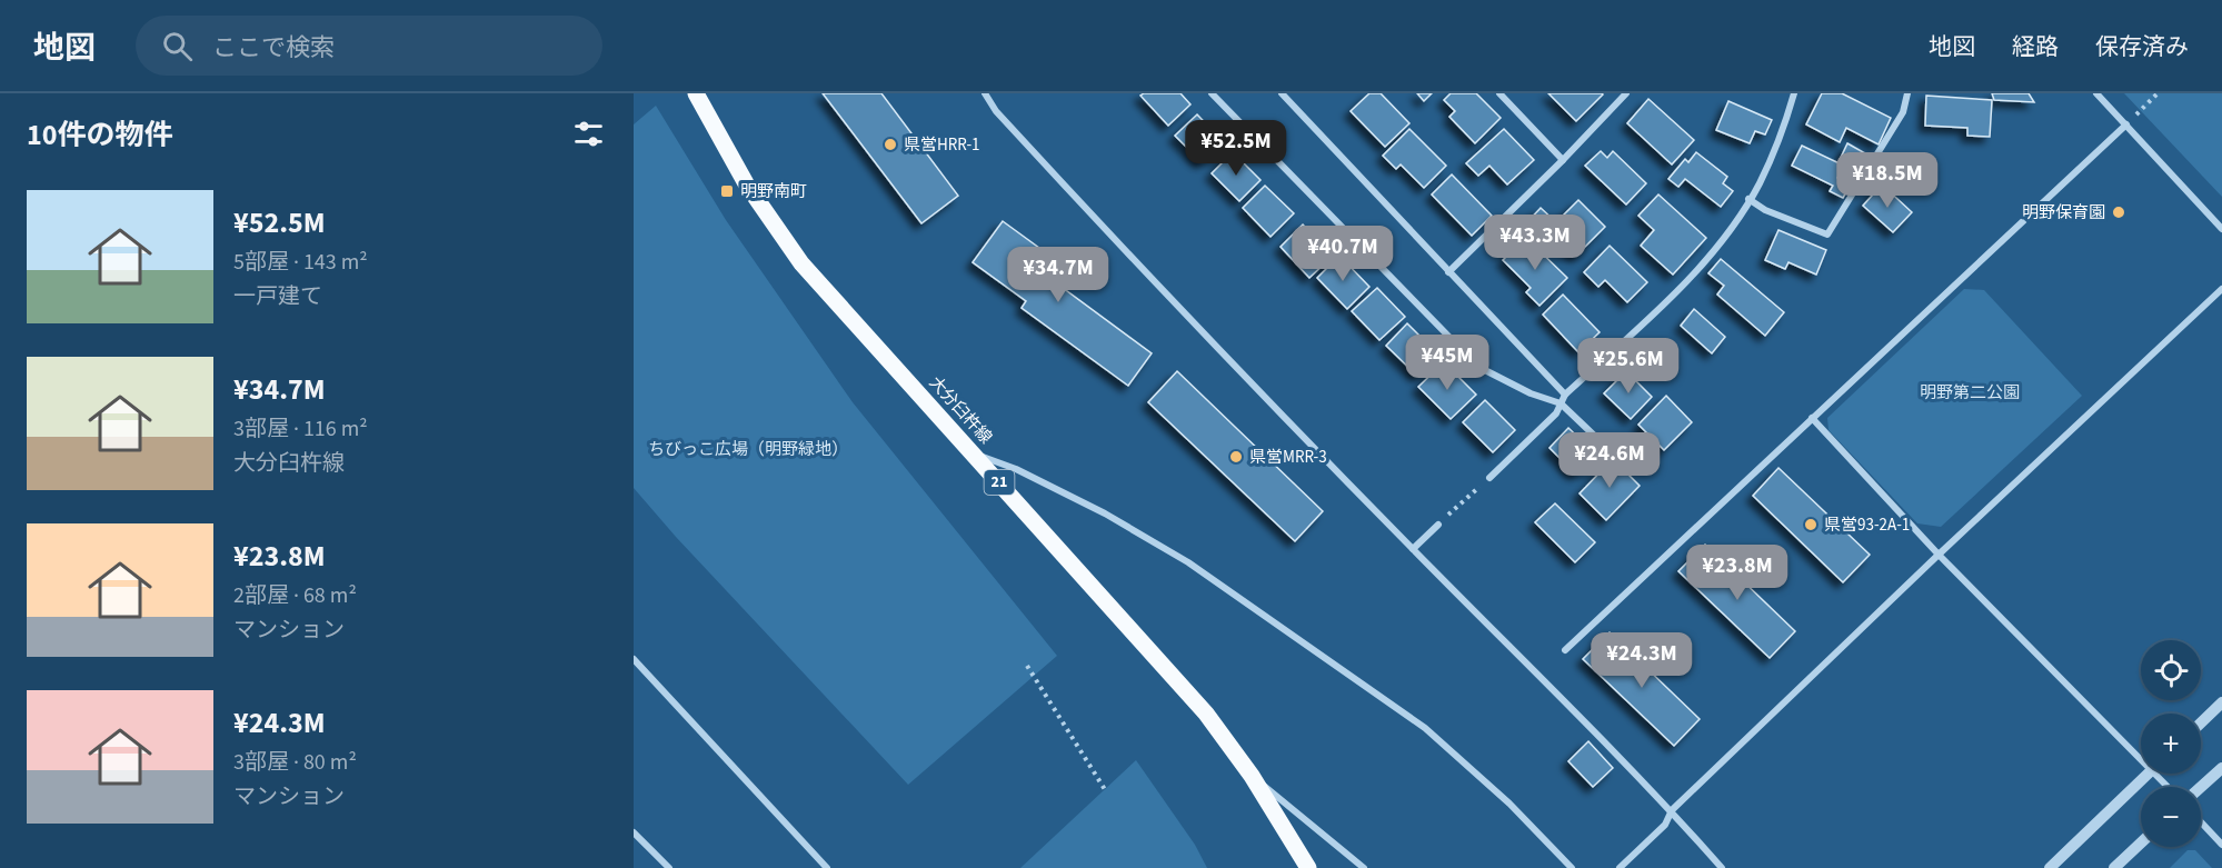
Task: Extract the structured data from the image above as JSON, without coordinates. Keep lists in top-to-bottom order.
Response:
{
  "streets": {
    "main road": ["大分臼杵線", "21"]
  },
  "parks": ["明野第二公園", "ちびっこ広場（明野緑地）"],
  "places": {
    "other": [
      "県営HRR-1",
      "明野保育園",
      "県営MRR-3",
      "県営93-2A-1"
    ],
    "transit": ["明野南町"]
  },
  "page": {
    "header": "地図",
    "search": "ここで検索",
    "nav": ["地図", "経路", "保存済み"],
    "heading": "10件の物件",
    "price": [
      "¥52.5M",
      "¥18.5M",
      "¥43.3M",
      "¥40.7M",
      "¥34.7M",
      "¥45M",
      "¥25.6M",
      "¥24.6M",
      "¥23.8M",
      "¥24.3M"
    ],
    "list": [
      {
        "name": "¥52.5M",
        "note": "5部屋 · 143 m² · 一戸建て"
      },
      {
        "name": "¥34.7M",
        "note": "3部屋 · 116 m² · 大分臼杵線"
      },
      {
        "name": "¥23.8M",
        "note": "2部屋 · 68 m² · マンション"
      },
      {
        "name": "¥24.3M",
        "note": "3部屋 · 80 m² · マンション"
      }
    ],
    "map_buttons": ["+", "−"]
  }
}
